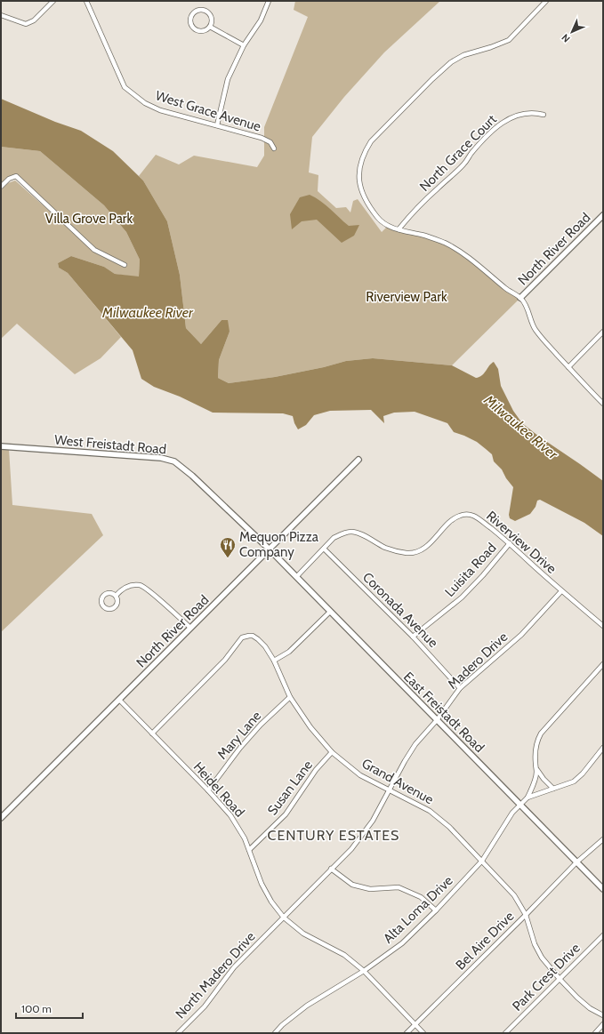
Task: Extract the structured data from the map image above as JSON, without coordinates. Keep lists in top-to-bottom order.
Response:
{
  "streets": {
    "street": [
      "West Grace Avenue",
      "North Grace Court",
      "North River Road",
      "West Freistadt Road",
      "Riverview Drive",
      "Luisita Road",
      "Coronada Avenue",
      "Madero Drive",
      "East Freistadt Road",
      "Mary Lane",
      "Grand Avenue",
      "Susan Lane",
      "Heidel Road",
      "Alta Loma Drive",
      "Bel Aire Drive",
      "North Madero Drive",
      "Park Crest Drive"
    ]
  },
  "crossings": [
    ["North River Road", "West Freistadt Road"],
    ["North River Road", "East Freistadt Road"],
    ["North River Road", "Heidel Road"],
    ["West Freistadt Road", "East Freistadt Road"],
    ["Riverview Drive", "Luisita Road"],
    ["Riverview Drive", "Coronada Avenue"],
    ["Riverview Drive", "Madero Drive"],
    ["Riverview Drive", "East Freistadt Road"],
    ["Luisita Road", "Coronada Avenue"],
    ["Coronada Avenue", "Madero Drive"],
    ["Madero Drive", "East Freistadt Road"],
    ["Madero Drive", "Grand Avenue"],
    ["Madero Drive", "Heidel Road"],
    ["Madero Drive", "North Madero Drive"],
    ["East Freistadt Road", "Alta Loma Drive"],
    ["East Freistadt Road", "Bel Aire Drive"],
    ["Mary Lane", "Grand Avenue"],
    ["Mary Lane", "Heidel Road"],
    ["Grand Avenue", "Susan Lane"],
    ["Grand Avenue", "Heidel Road"],
    ["Grand Avenue", "Alta Loma Drive"],
    ["Grand Avenue", "Bel Aire Drive"],
    ["Grand Avenue", "Park Crest Drive"],
    ["Susan Lane", "Heidel Road"],
    ["Heidel Road", "Alta Loma Drive"],
    ["Heidel Road", "Bel Aire Drive"],
    ["Heidel Road", "North Madero Drive"]
  ],
  "districts": ["CENTURY ESTATES"],
  "water": ["Milwaukee River"],
  "parks": ["Villa Grove Park", "Riverview Park"],
  "places": {
    "restaurant": ["Mequon Pizza Company"]
  },
  "scale_bar": "100 m",
  "north": "bottom left"
}
